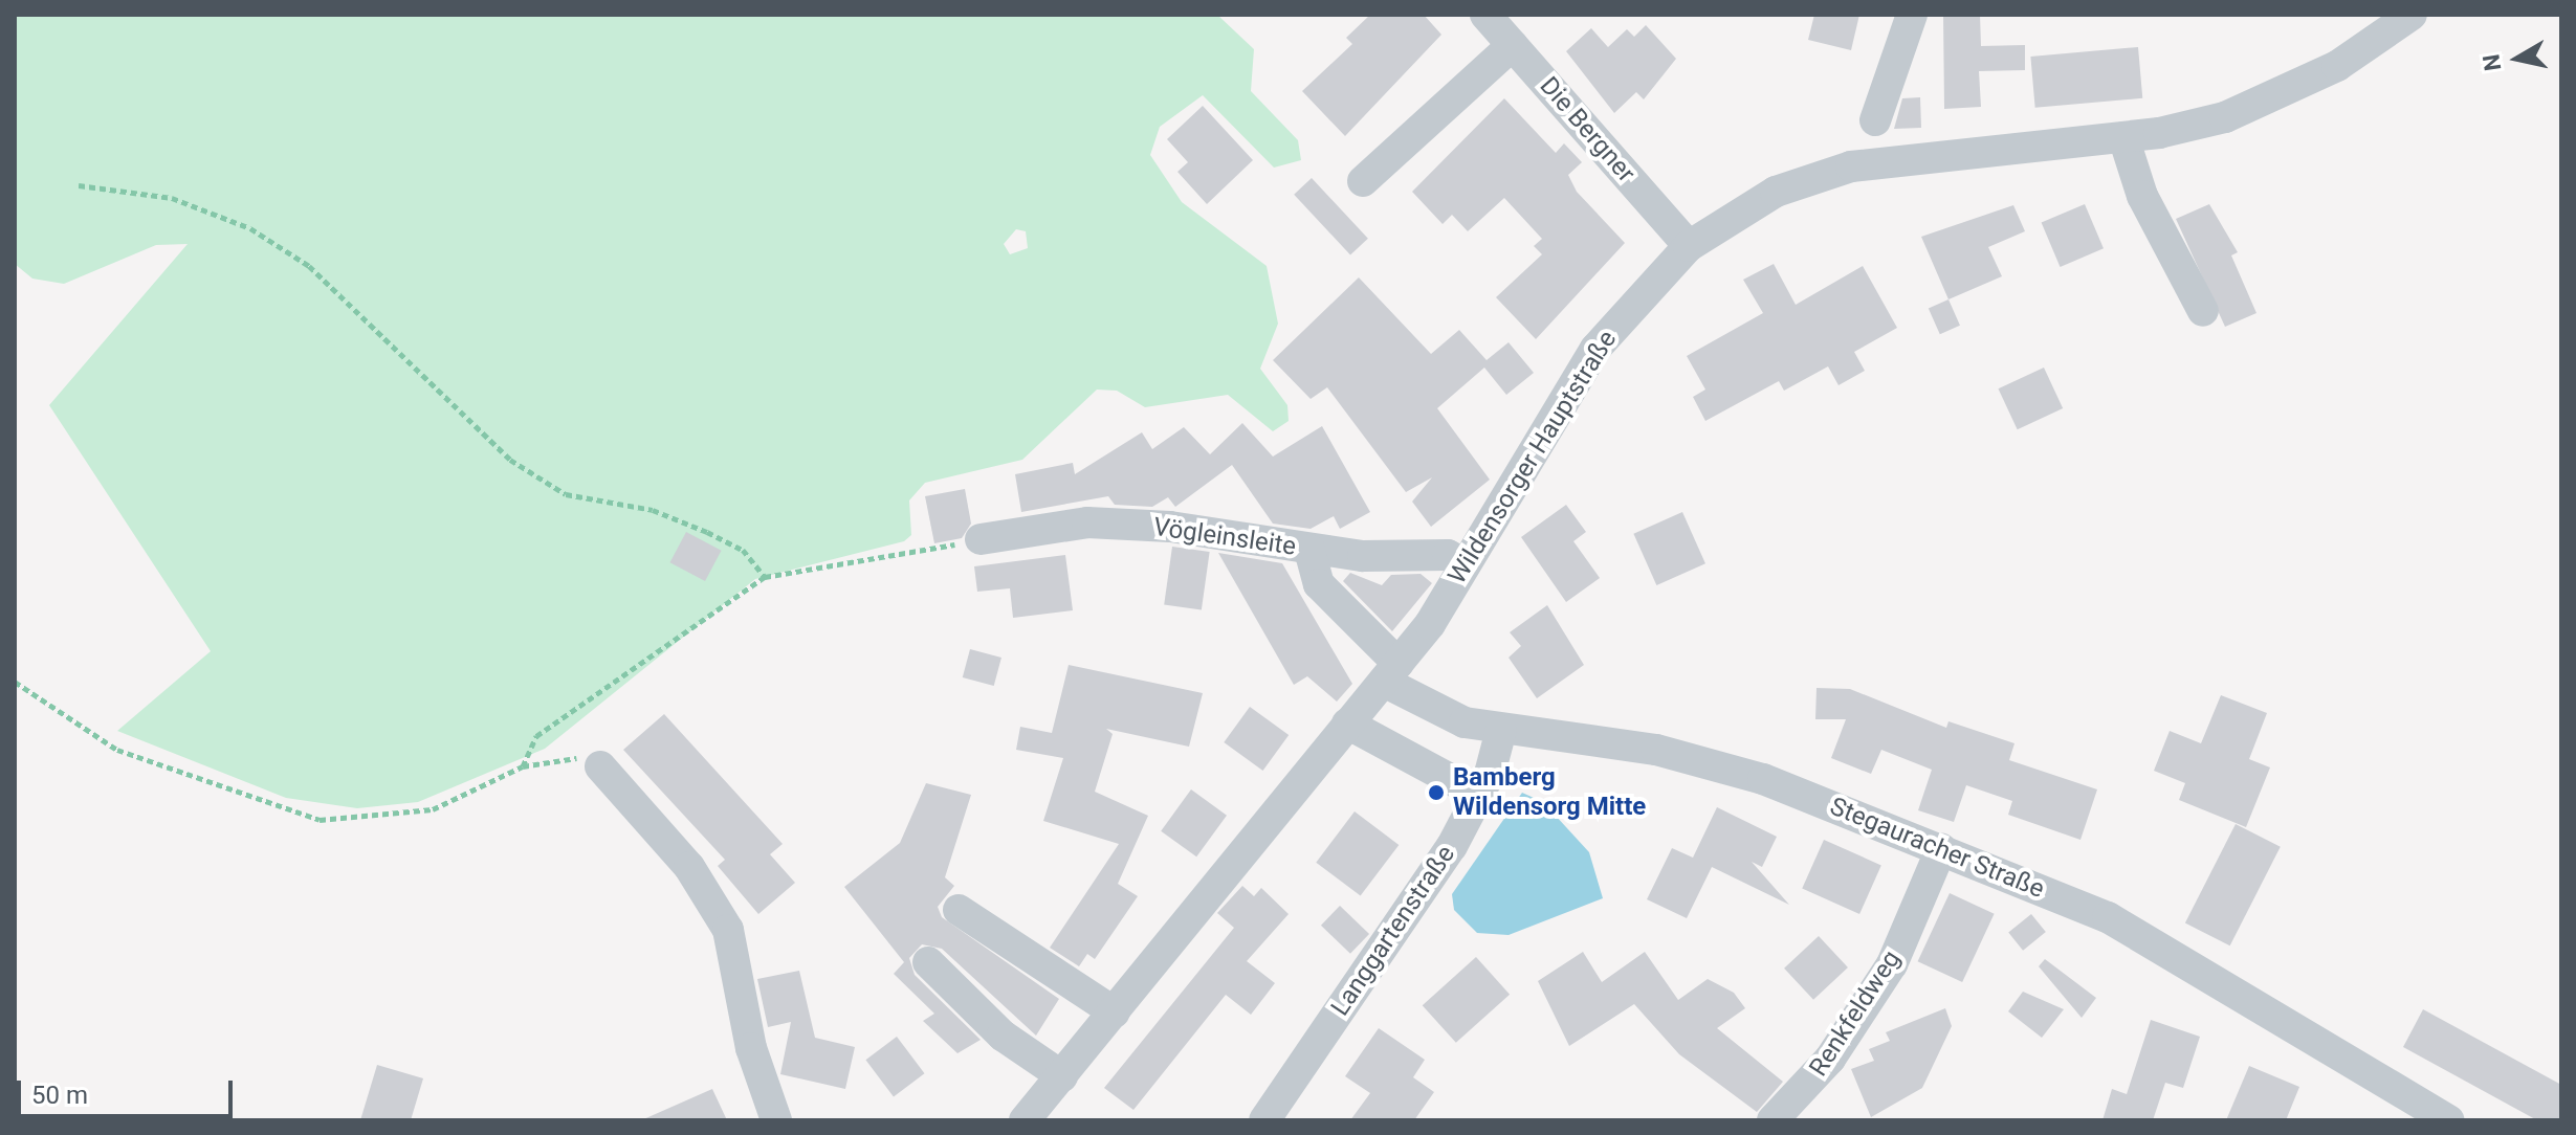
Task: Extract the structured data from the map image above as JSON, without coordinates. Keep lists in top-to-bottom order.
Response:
{
  "streets": {
    "street": [
      "Die Bergner",
      "Wildensorger Hauptstraße",
      "Vögleinsleite",
      "Stegauracher Straße",
      "Langgartenstraße",
      "Renkfeldweg"
    ]
  },
  "crossings": [
    ["Die Bergner", "Wildensorger Hauptstraße"],
    ["Wildensorger Hauptstraße", "Vögleinsleite"],
    ["Wildensorger Hauptstraße", "Stegauracher Straße"],
    ["Vögleinsleite", "Stegauracher Straße"],
    ["Stegauracher Straße", "Langgartenstraße"],
    ["Stegauracher Straße", "Renkfeldweg"]
  ],
  "places": ["Bamberg Wildensorg Mitte"],
  "scale_bar": "50 m",
  "north": "left"
}
